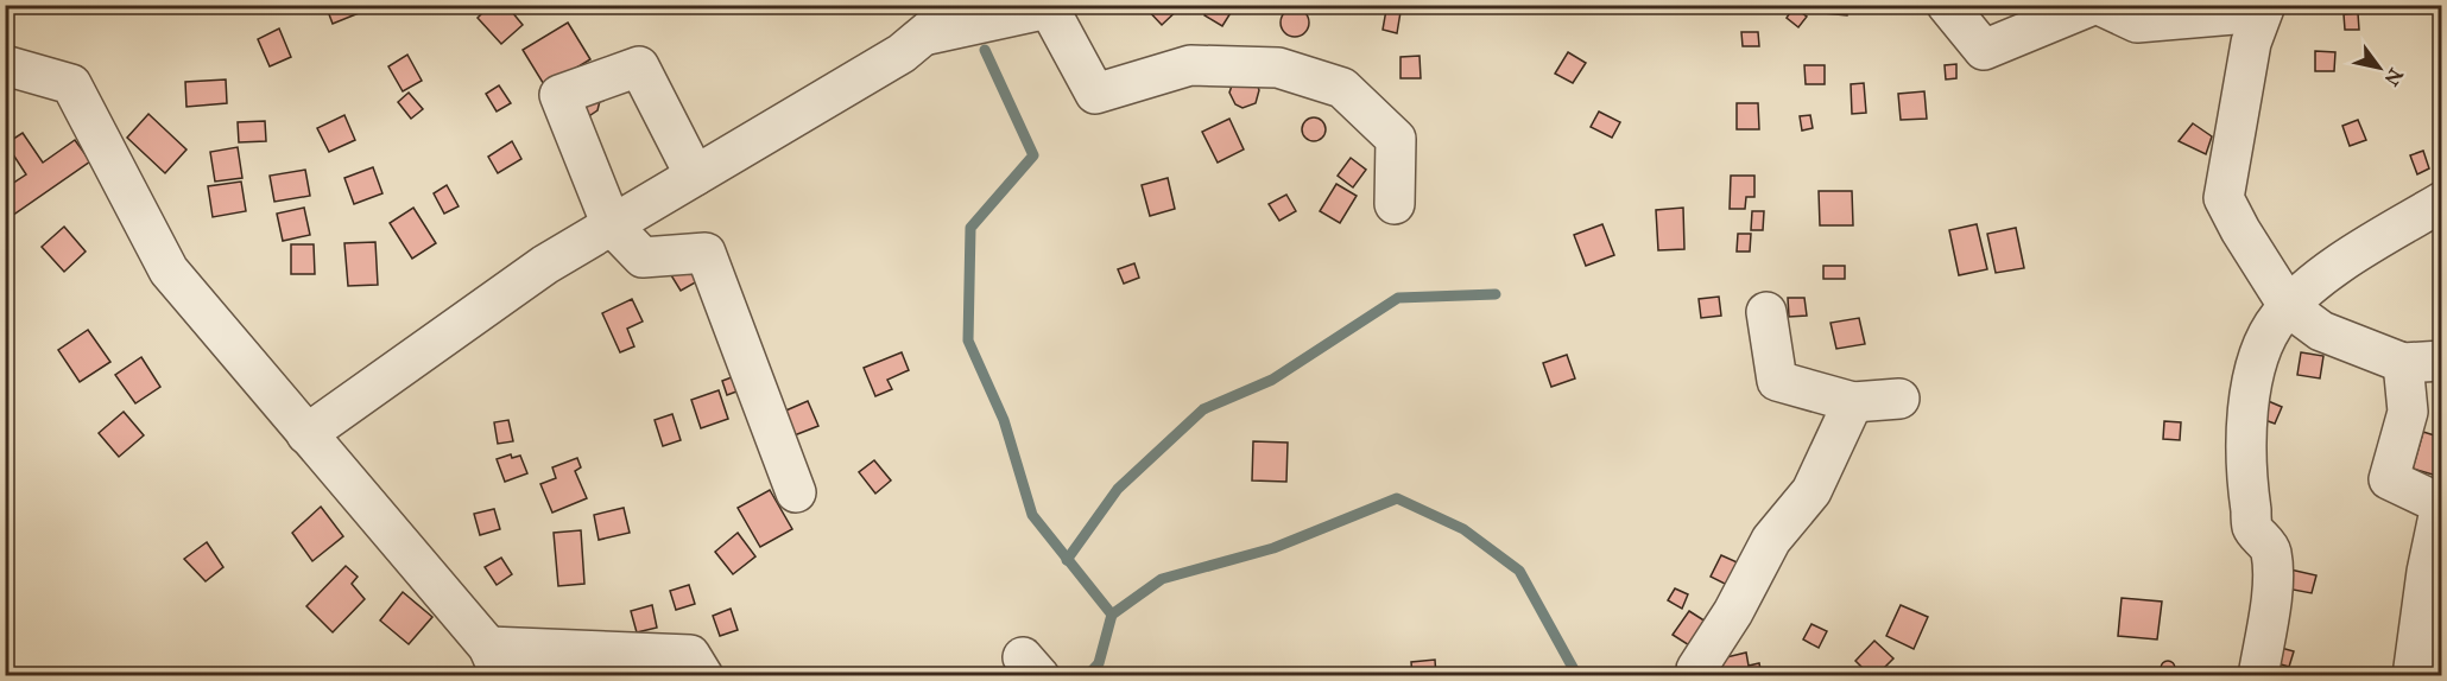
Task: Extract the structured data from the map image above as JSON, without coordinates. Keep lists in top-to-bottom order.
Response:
{
  "north": "bottom right"
}
